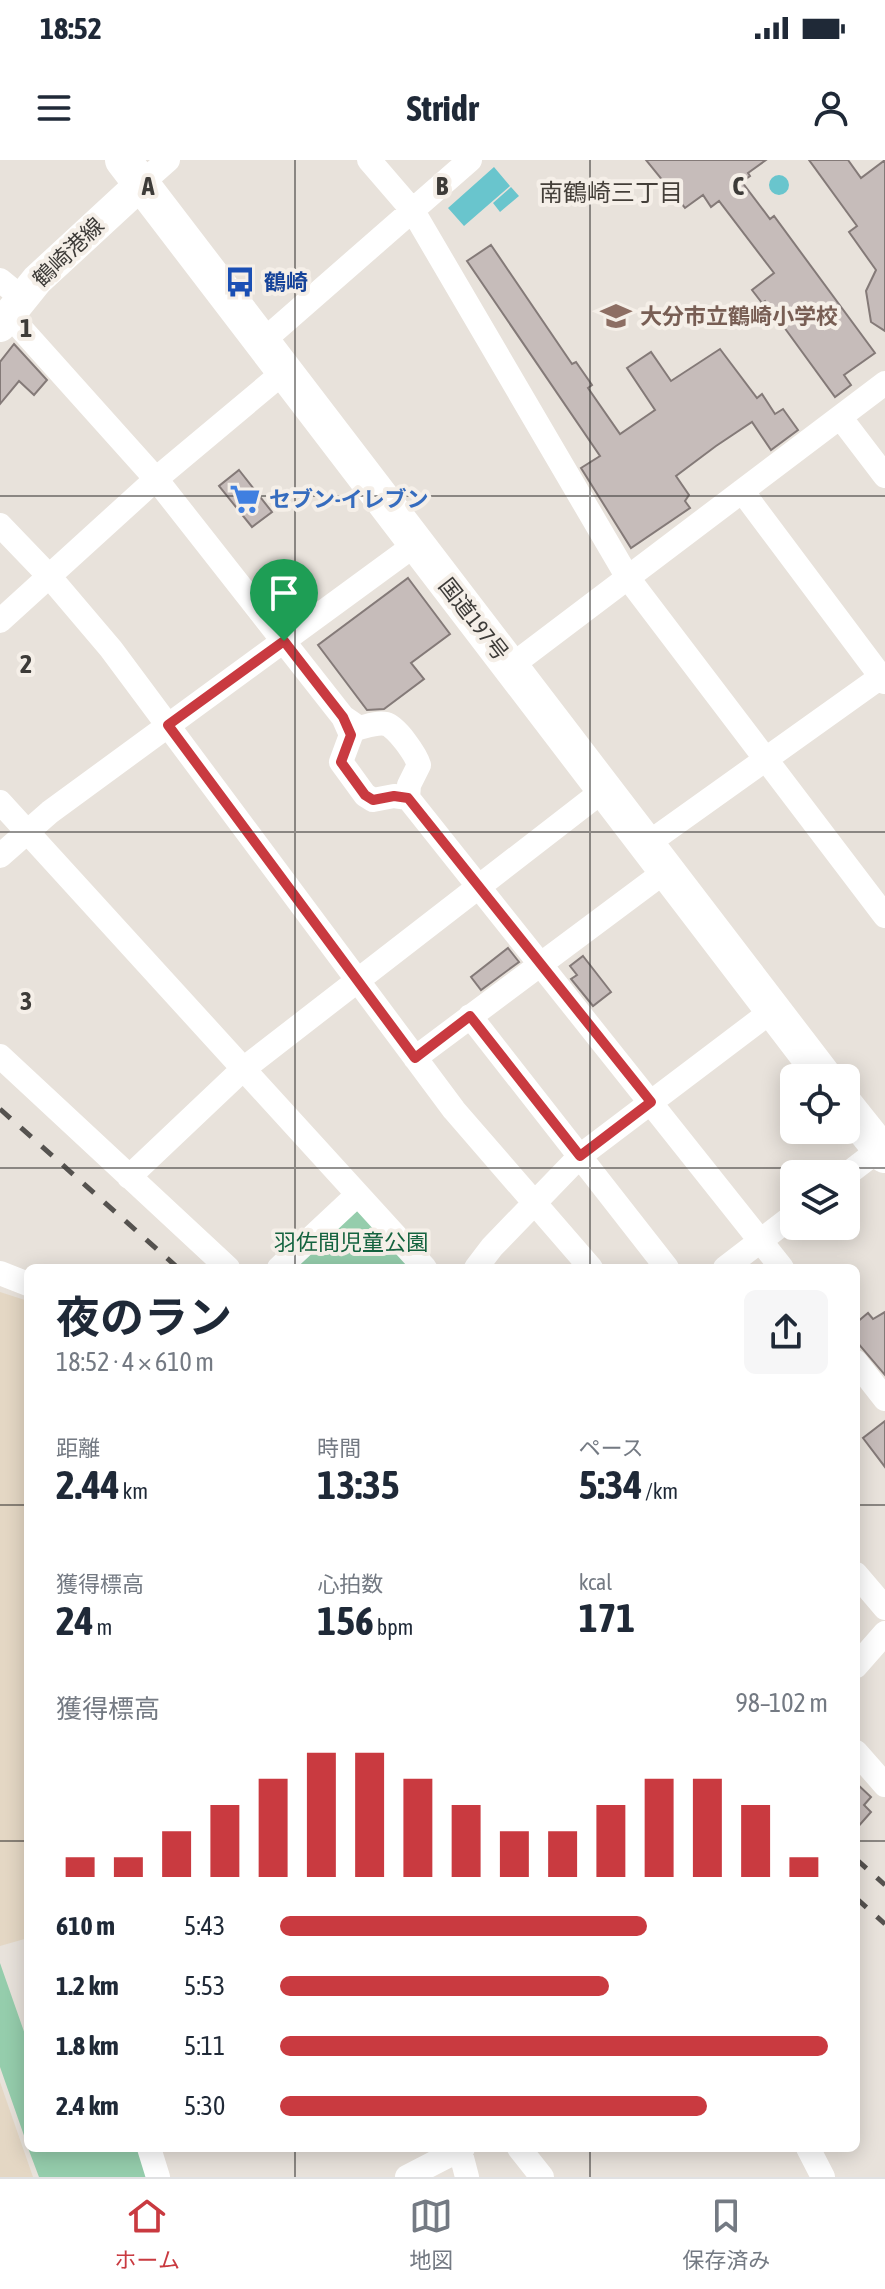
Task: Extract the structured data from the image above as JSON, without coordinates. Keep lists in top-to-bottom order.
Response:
{
  "streets": {
    "highway": ["国道197号"],
    "main road": ["鶴崎港線"]
  },
  "crossings": [
    ["鶴崎港線", "国道197号"]
  ],
  "districts": ["南鶴崎三丁目"],
  "parks": ["羽佐間児童公園"],
  "places": {
    "bus stop": ["鶴崎"],
    "school or university": ["大分市立鶴崎小学校"],
    "supermarket": ["セブン-イレブン"]
  },
  "page": {
    "status": "18:52",
    "header": "Stridr",
    "heading": ["夜のラン", "18:52 · 4 × 610 m"],
    "stats": [
      ["距離", "2.44 km"],
      ["時間", "13:35"],
      ["ペース", "5:34 /km"],
      ["獲得標高", "24 m"],
      ["心拍数", "156 bpm"],
      ["kcal", "171"]
    ],
    "chart": ["獲得標高", "98–102 m"],
    "list": [
      {
        "name": "610 m",
        "note": "5:43"
      },
      {
        "name": "1.2 km",
        "note": "5:53"
      },
      {
        "name": "1.8 km",
        "note": "5:11"
      },
      {
        "name": "2.4 km",
        "note": "5:30"
      }
    ],
    "tabs": ["ホーム", "地図", "保存済み"]
  },
  "grid": {
    "columns": ["A", "B", "C"],
    "rows": ["1", "2", "3"]
  }
}
